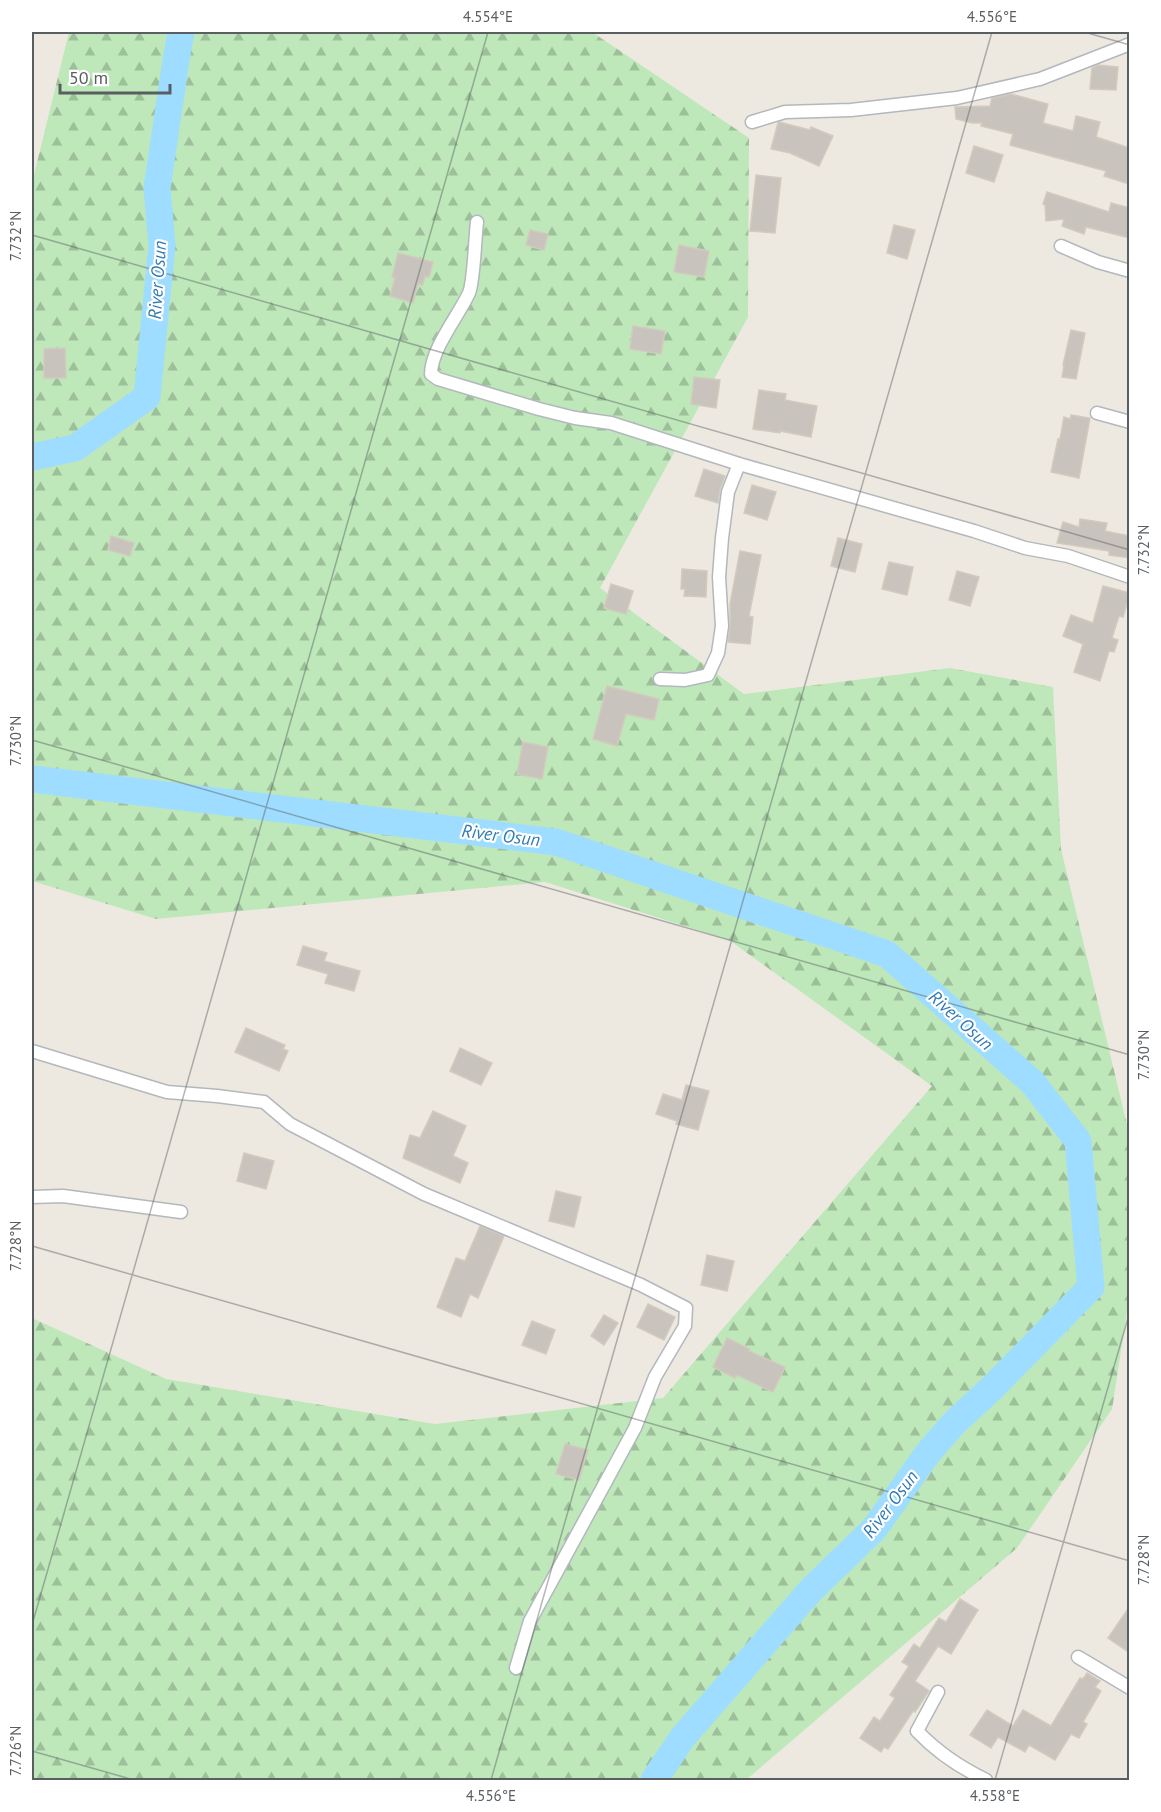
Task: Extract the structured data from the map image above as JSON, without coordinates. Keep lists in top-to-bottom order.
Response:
{
  "water": ["River Osun"],
  "scale_bar": "50 m",
  "coordinates": [
    "4.554°E",
    "4.556°E",
    "7.732°N",
    "7.730°N",
    "7.728°N",
    "7.726°N",
    "4.558°E"
  ]
}
